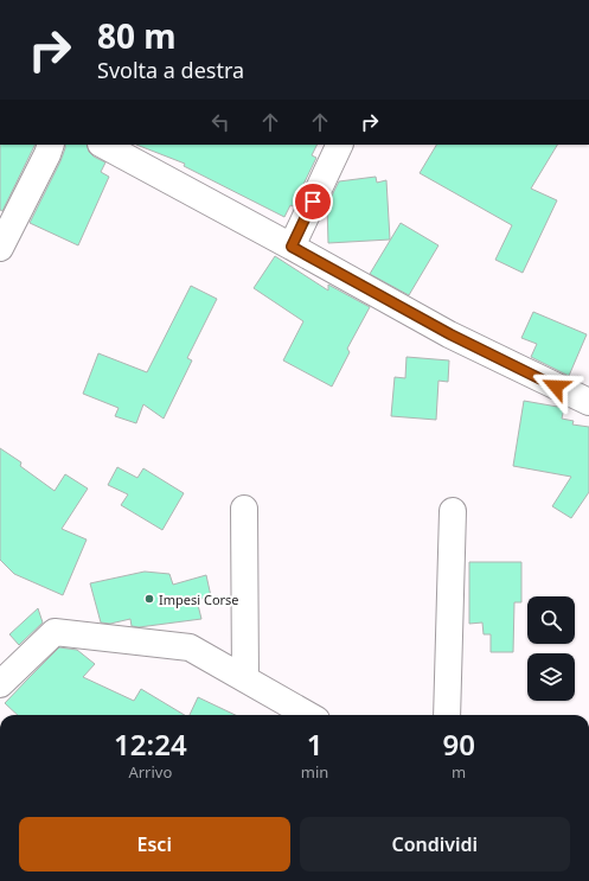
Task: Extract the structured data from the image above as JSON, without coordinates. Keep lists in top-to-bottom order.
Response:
{
  "places": ["Impesi Corse"],
  "page": {
    "turn": ["80 m", "Svolta a destra"],
    "eta": [
      "12:24",
      "Arrivo",
      "1",
      "min",
      "90",
      "m"
    ],
    "buttons": ["Esci", "Condividi"]
  }
}
